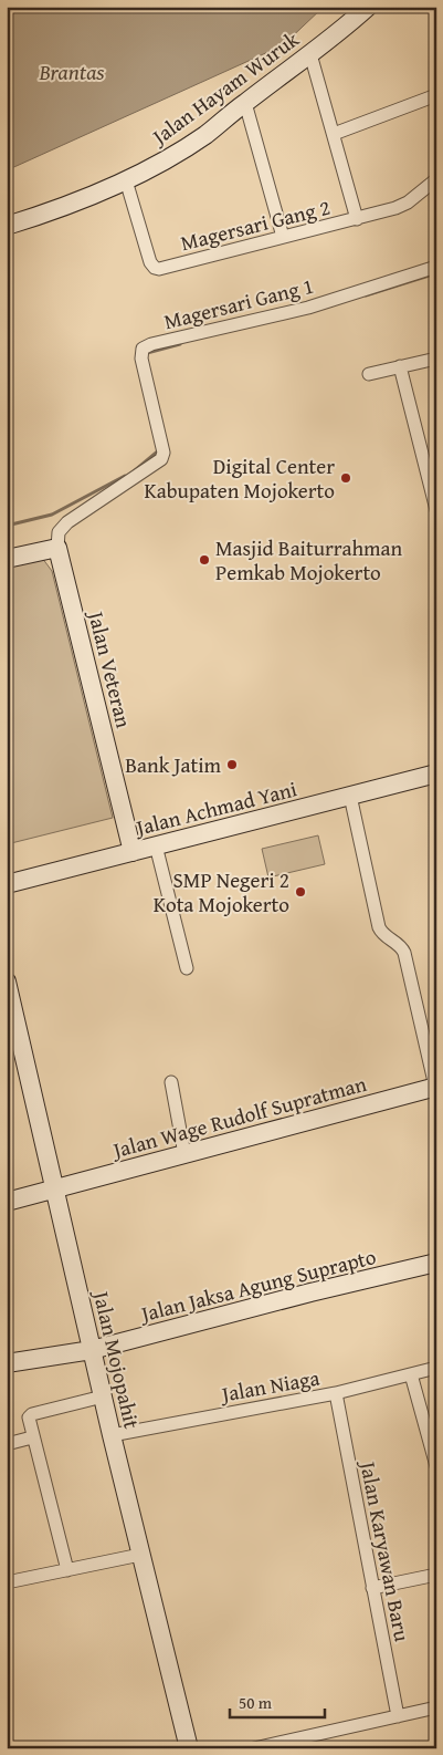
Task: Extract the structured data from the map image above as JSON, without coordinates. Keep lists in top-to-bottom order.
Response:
{
  "streets": {
    "main road": [
      "Jalan Hayam Wuruk",
      "Jalan Veteran",
      "Jalan Achmad Yani",
      "Jalan Wage Rudolf Supratman",
      "Jalan Jaksa Agung Suprapto",
      "Jalan Mojopahit"
    ],
    "street": [
      "Magersari Gang 2",
      "Magersari Gang 1",
      "Jalan Niaga",
      "Jalan Karyawan Baru"
    ]
  },
  "crossings": [
    ["Jalan Hayam Wuruk", "Magersari Gang 2"],
    ["Magersari Gang 1", "Jalan Veteran"],
    ["Jalan Veteran", "Jalan Achmad Yani"],
    ["Jalan Wage Rudolf Supratman", "Jalan Mojopahit"],
    ["Jalan Jaksa Agung Suprapto", "Jalan Mojopahit"],
    ["Jalan Mojopahit", "Jalan Niaga"],
    ["Jalan Niaga", "Jalan Karyawan Baru"]
  ],
  "water": ["Brantas"],
  "places": [
    "Digital Center Kabupaten Mojokerto",
    "Masjid Baiturrahman Pemkab Mojokerto",
    "Bank Jatim",
    "SMP Negeri 2 Kota Mojokerto"
  ],
  "scale_bar": "50 m"
}
